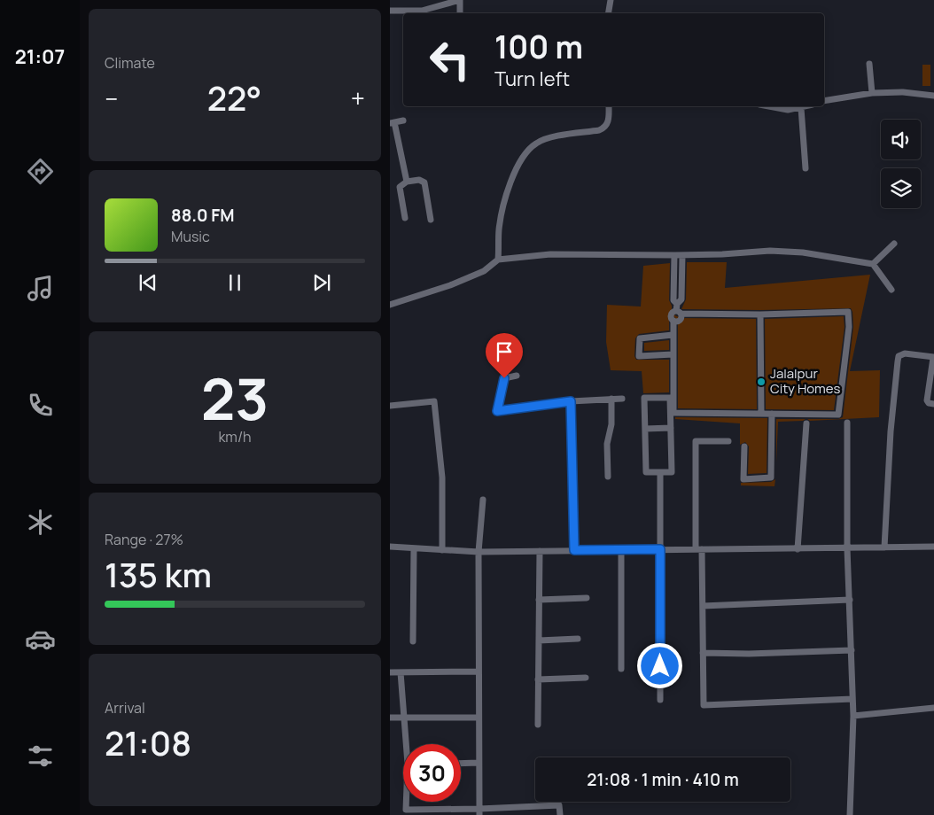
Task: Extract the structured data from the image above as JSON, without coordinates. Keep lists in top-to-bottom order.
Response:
{
  "places": ["Jalalpur City Homes"],
  "page": {
    "tabs": "21:07",
    "tile": [
      "Climate",
      ["23", "km/h"],
      ["Range · 27%", "135 km"],
      ["Arrival", "21:08"]
    ],
    "turn": ["100 m", "Turn left"],
    "heat": ["−", "22°", "+"],
    "song": ["88.0 FM", "Music"],
    "limit": "30",
    "trip": "21:08 · 1 min · 410 m"
  }
}
